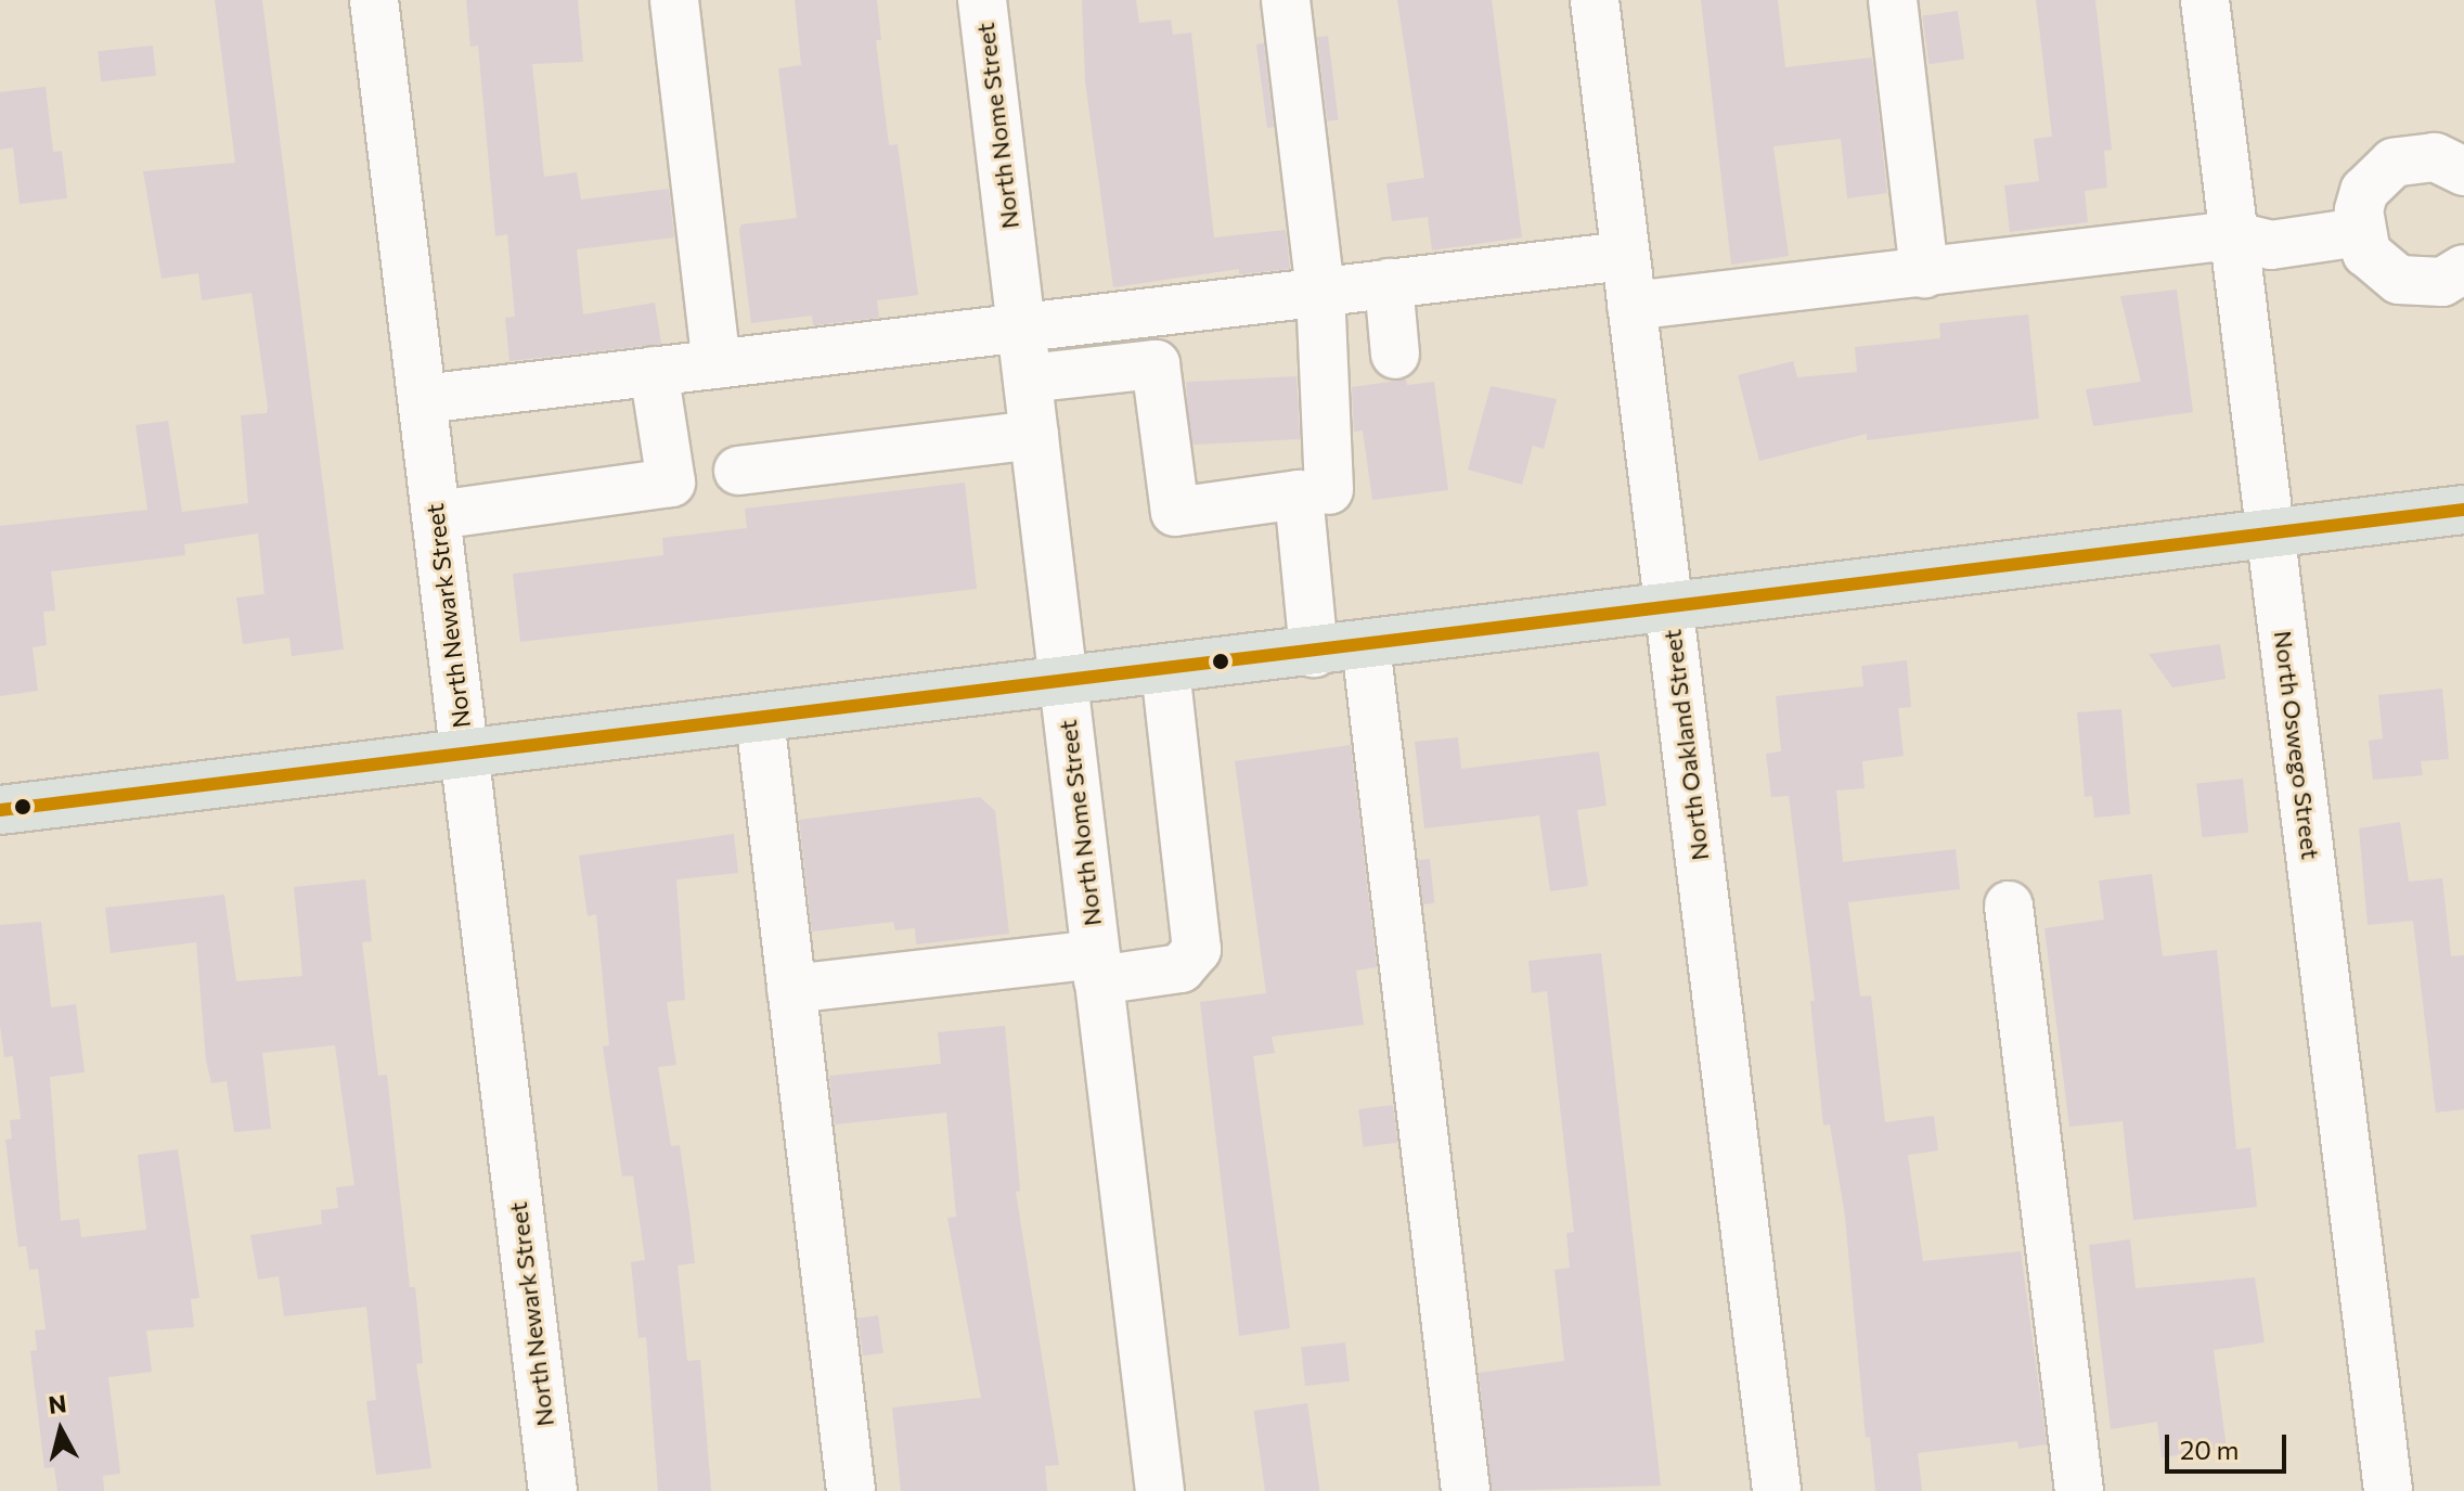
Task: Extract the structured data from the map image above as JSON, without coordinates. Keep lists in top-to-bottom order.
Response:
{
  "streets": {
    "street": [
      "North Nome Street",
      "North Newark Street",
      "North Oakland Street",
      "North Oswego Street"
    ]
  },
  "lines": ["transit line 20"],
  "scale_bar": "20 m",
  "north": "top"
}
